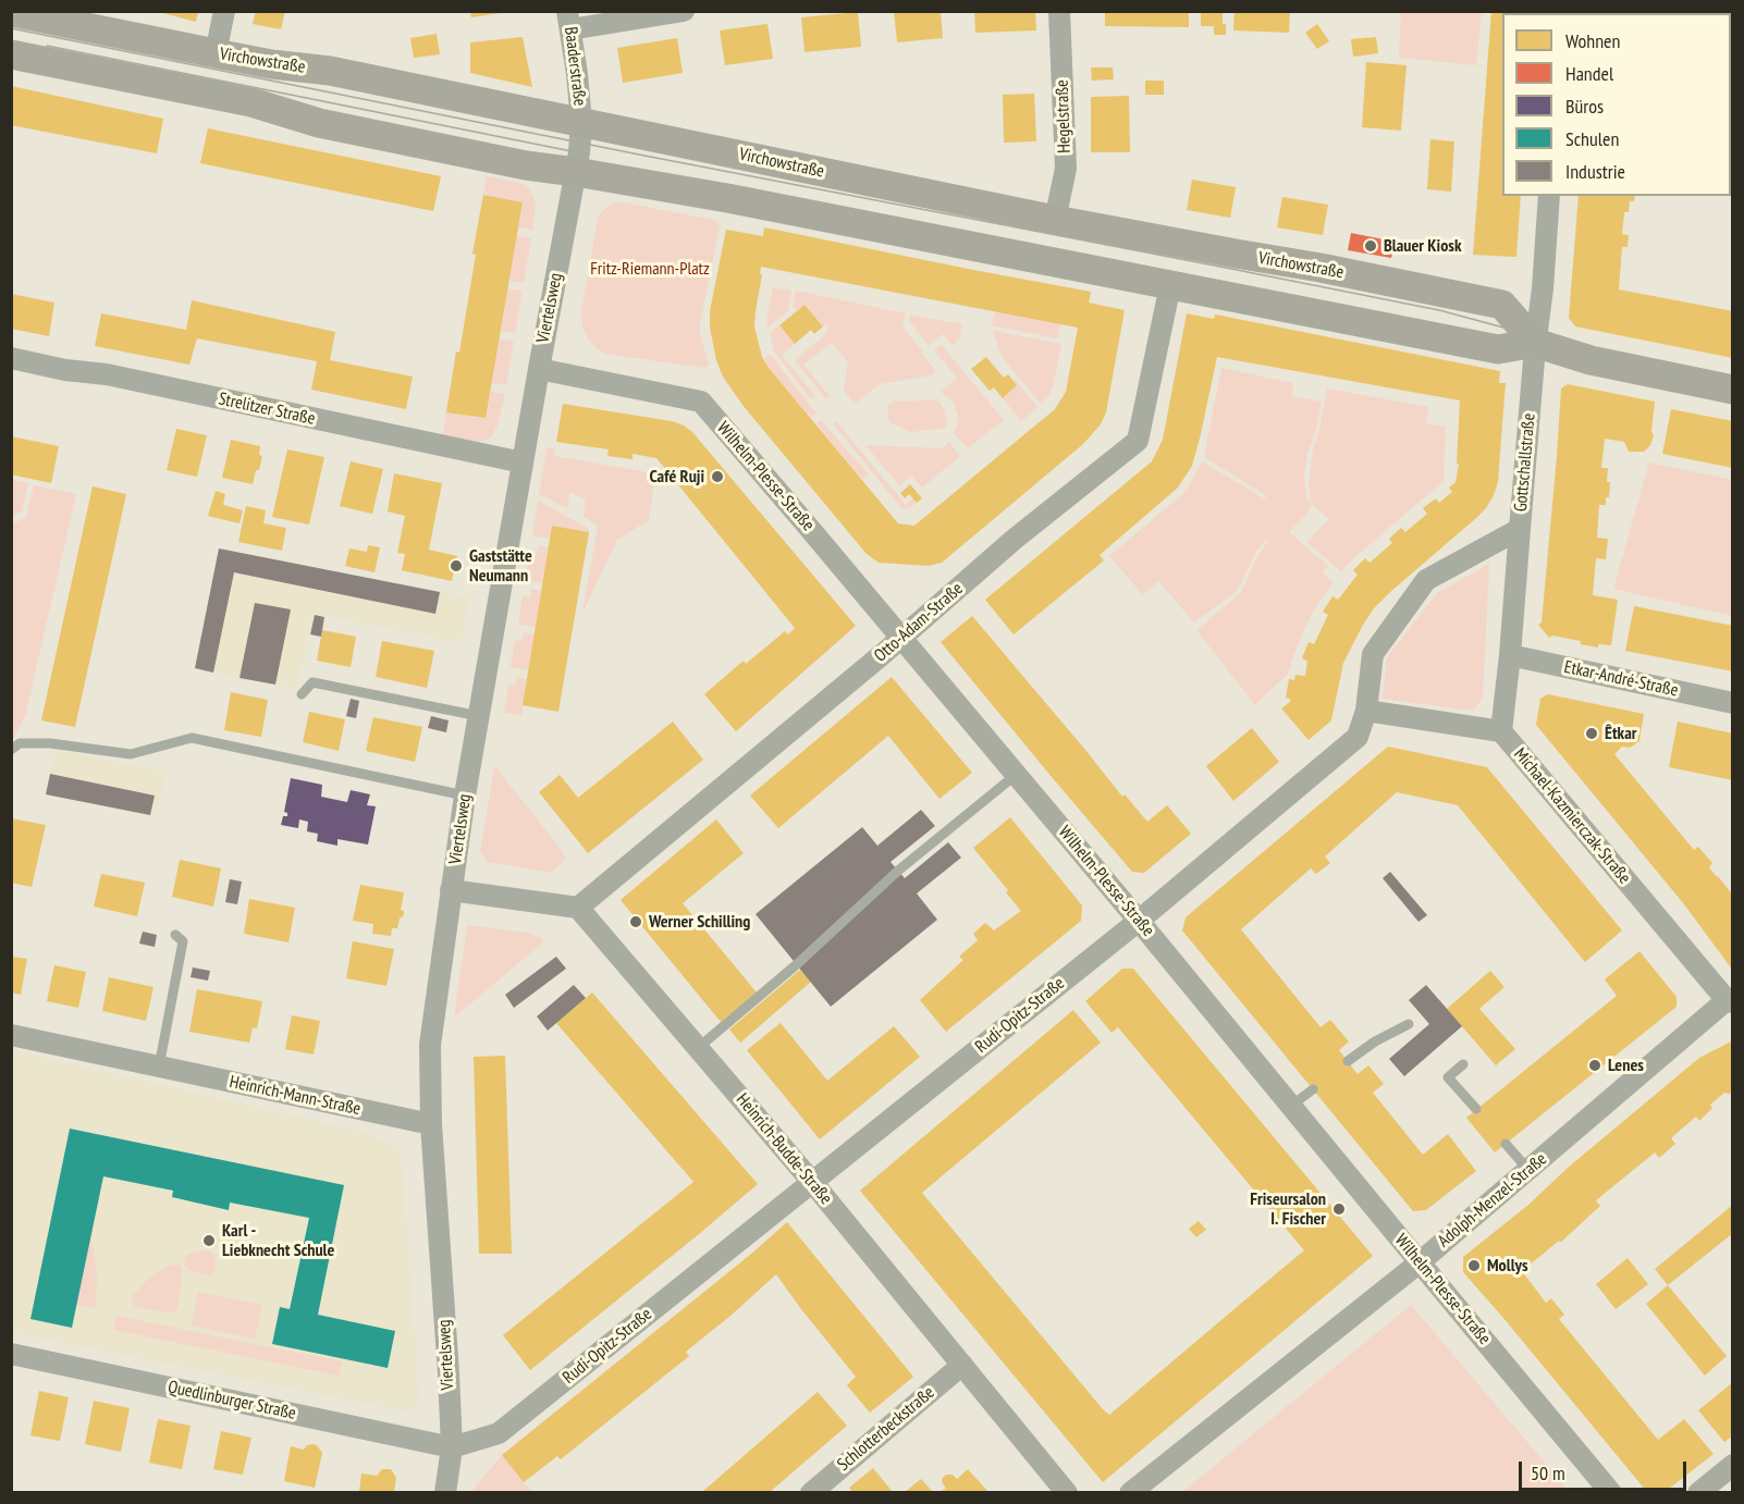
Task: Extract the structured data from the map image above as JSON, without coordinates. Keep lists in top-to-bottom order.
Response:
{
  "streets": {
    "main road": ["Virchowstraße"],
    "street": [
      "Baaderstraße",
      "Hegelstraße",
      "Viertelsweg",
      "Strelitzer Straße",
      "Gottschallstraße",
      "Wilhelm-Plesse-Straße",
      "Otto-Adam-Straße",
      "Etkar-André-Straße",
      "Michael-Kazmierczak-Straße",
      "Rudi-Opitz-Straße",
      "Heinrich-Mann-Straße",
      "Heinrich-Budde-Straße",
      "Adolph-Menzel-Straße",
      "Quedlinburger Straße",
      "Schlotterbeckstraße"
    ]
  },
  "crossings": [
    ["Virchowstraße", "Baaderstraße"],
    ["Virchowstraße", "Hegelstraße"],
    ["Virchowstraße", "Gottschallstraße"],
    ["Baaderstraße", "Viertelsweg"],
    ["Viertelsweg", "Strelitzer Straße"],
    ["Viertelsweg", "Wilhelm-Plesse-Straße"],
    ["Viertelsweg", "Rudi-Opitz-Straße"],
    ["Viertelsweg", "Heinrich-Mann-Straße"],
    ["Viertelsweg", "Quedlinburger Straße"],
    ["Gottschallstraße", "Etkar-André-Straße"],
    ["Gottschallstraße", "Michael-Kazmierczak-Straße"],
    ["Gottschallstraße", "Rudi-Opitz-Straße"],
    ["Wilhelm-Plesse-Straße", "Otto-Adam-Straße"],
    ["Wilhelm-Plesse-Straße", "Rudi-Opitz-Straße"],
    ["Wilhelm-Plesse-Straße", "Adolph-Menzel-Straße"],
    ["Otto-Adam-Straße", "Heinrich-Budde-Straße"],
    ["Michael-Kazmierczak-Straße", "Rudi-Opitz-Straße"],
    ["Michael-Kazmierczak-Straße", "Adolph-Menzel-Straße"],
    ["Rudi-Opitz-Straße", "Heinrich-Budde-Straße"],
    ["Rudi-Opitz-Straße", "Quedlinburger Straße"],
    ["Heinrich-Budde-Straße", "Schlotterbeckstraße"]
  ],
  "parks": ["Fritz-Riemann-Platz"],
  "places": [
    "Blauer Kiosk",
    "Café Ruji",
    "Gaststätte Neumann",
    "Êtkar",
    "Werner Schilling",
    "Lenes",
    "Friseursalon I. Fischer",
    "Karl - Liebknecht Schule",
    "Mollys"
  ],
  "legend": [
    "Wohnen",
    "Handel",
    "Büros",
    "Schulen",
    "Industrie"
  ],
  "scale_bar": "50 m"
}
